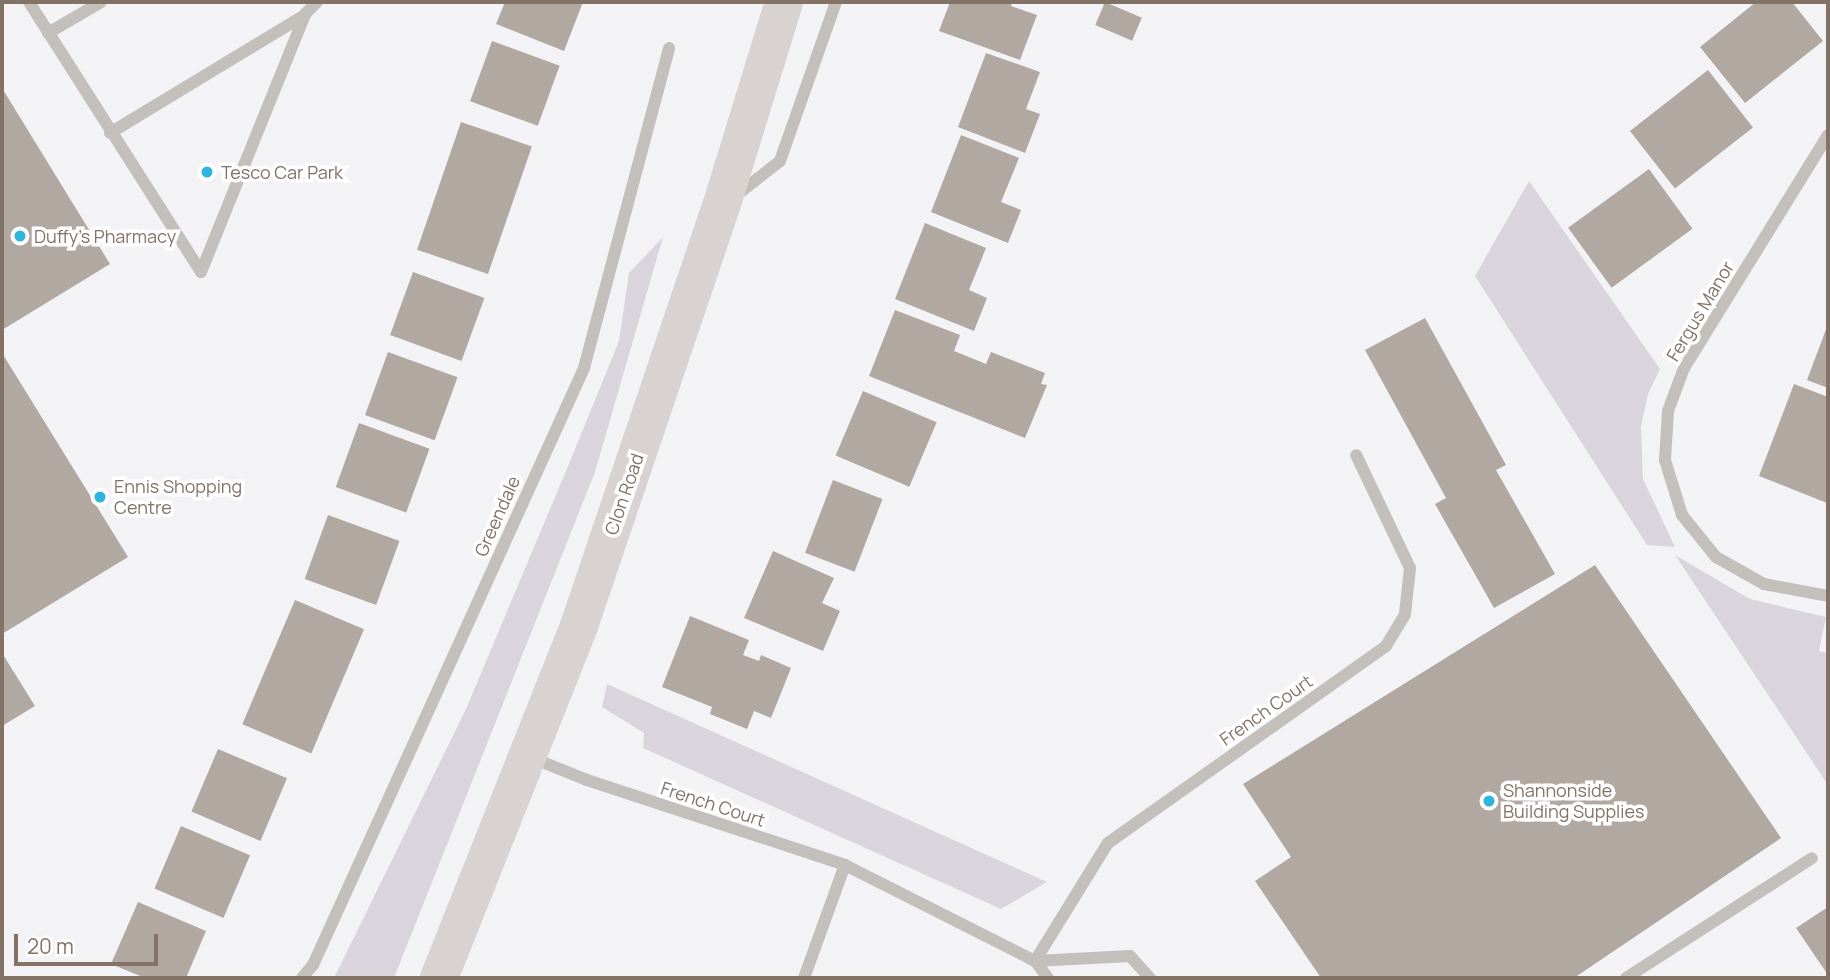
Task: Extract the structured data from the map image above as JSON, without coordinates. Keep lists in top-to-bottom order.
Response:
{
  "streets": {
    "main road": ["Clon Road"],
    "street": ["Fergus Manor", "Greendale", "French Court"]
  },
  "crossings": [
    ["Clon Road", "French Court"]
  ],
  "places": [
    "Tesco Car Park",
    "Duffy's Pharmacy",
    "Ennis Shopping Centre",
    "Shannonside Building Supplies"
  ],
  "scale_bar": "20 m"
}
